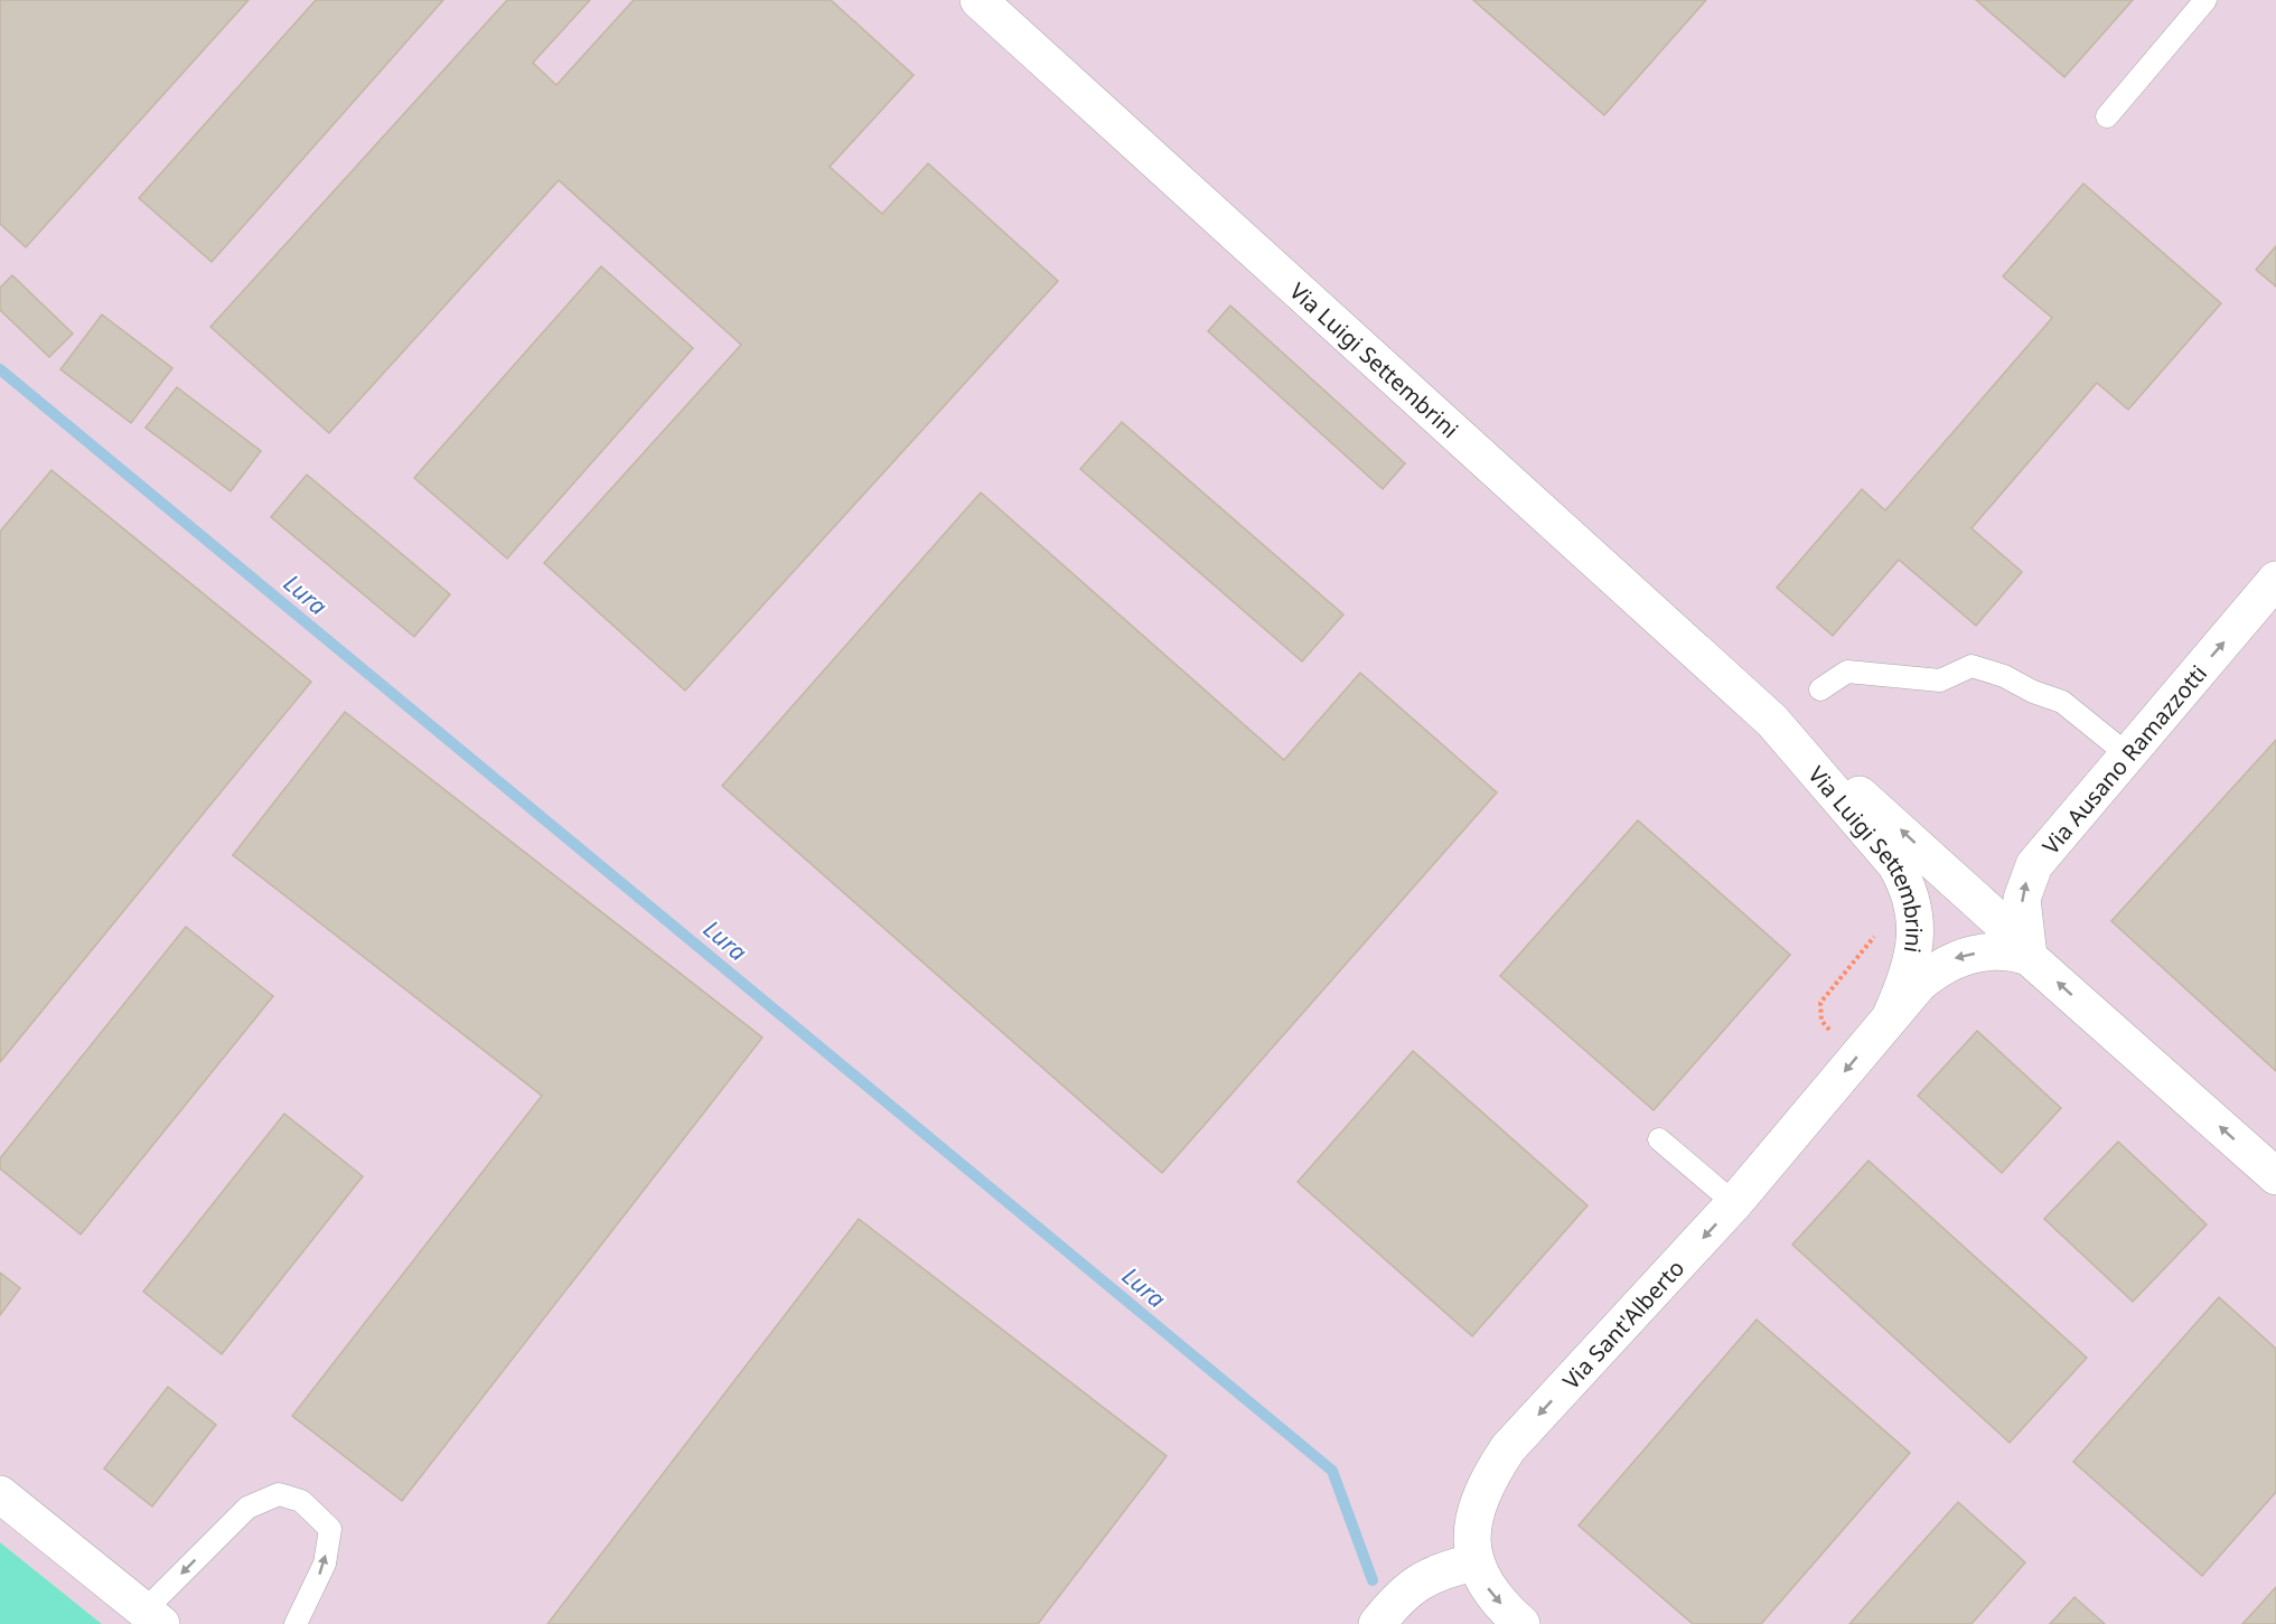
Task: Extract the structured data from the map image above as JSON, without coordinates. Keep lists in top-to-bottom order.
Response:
{
  "streets": {
    "street": ["Via Luigi Settembrini", "Via Ausano Ramazzotti", "Via Sant'Alberto"]
  },
  "crossings": [
    ["Via Luigi Settembrini", "Via Ausano Ramazzotti"],
    ["Via Luigi Settembrini", "Via Sant'Alberto"]
  ],
  "one_way": ["Via Ausano Ramazzotti", "Via Sant'Alberto"],
  "water": ["Lura"]
}
